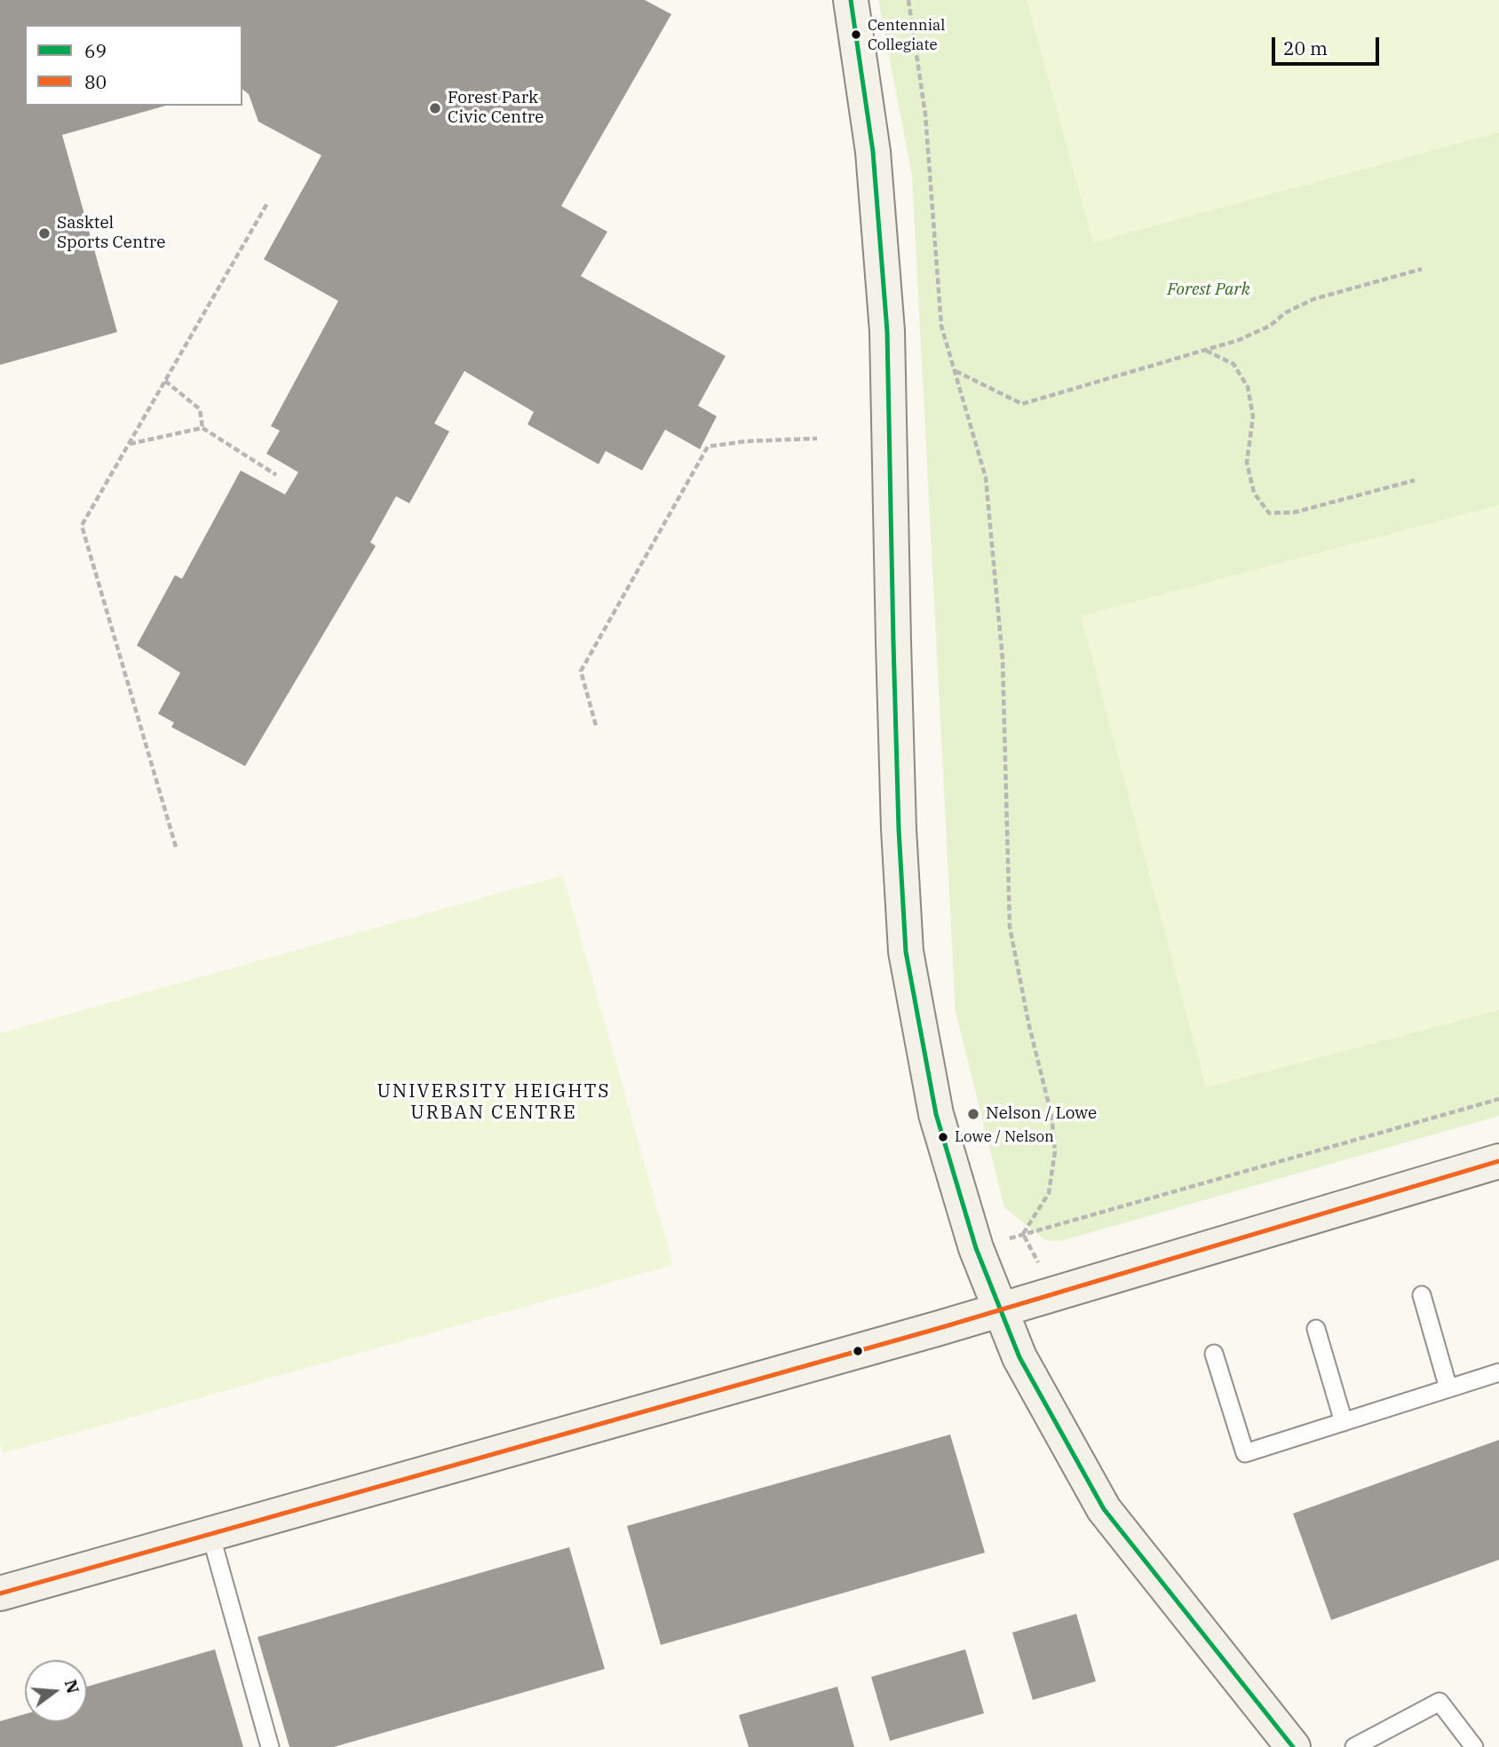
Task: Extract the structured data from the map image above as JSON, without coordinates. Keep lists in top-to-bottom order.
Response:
{
  "districts": ["UNIVERSITY HEIGHTS URBAN CENTRE"],
  "parks": ["Forest Park"],
  "places": [
    "Centennial Collegiate",
    "Forest Park Civic Centre",
    "Sasktel Sports Centre",
    "Nelson / Lowe",
    "Lowe / Nelson"
  ],
  "lines": ["transit line 69", "transit line 80"],
  "legend": ["69", "80"],
  "scale_bar": "20 m",
  "north": "right"
}
